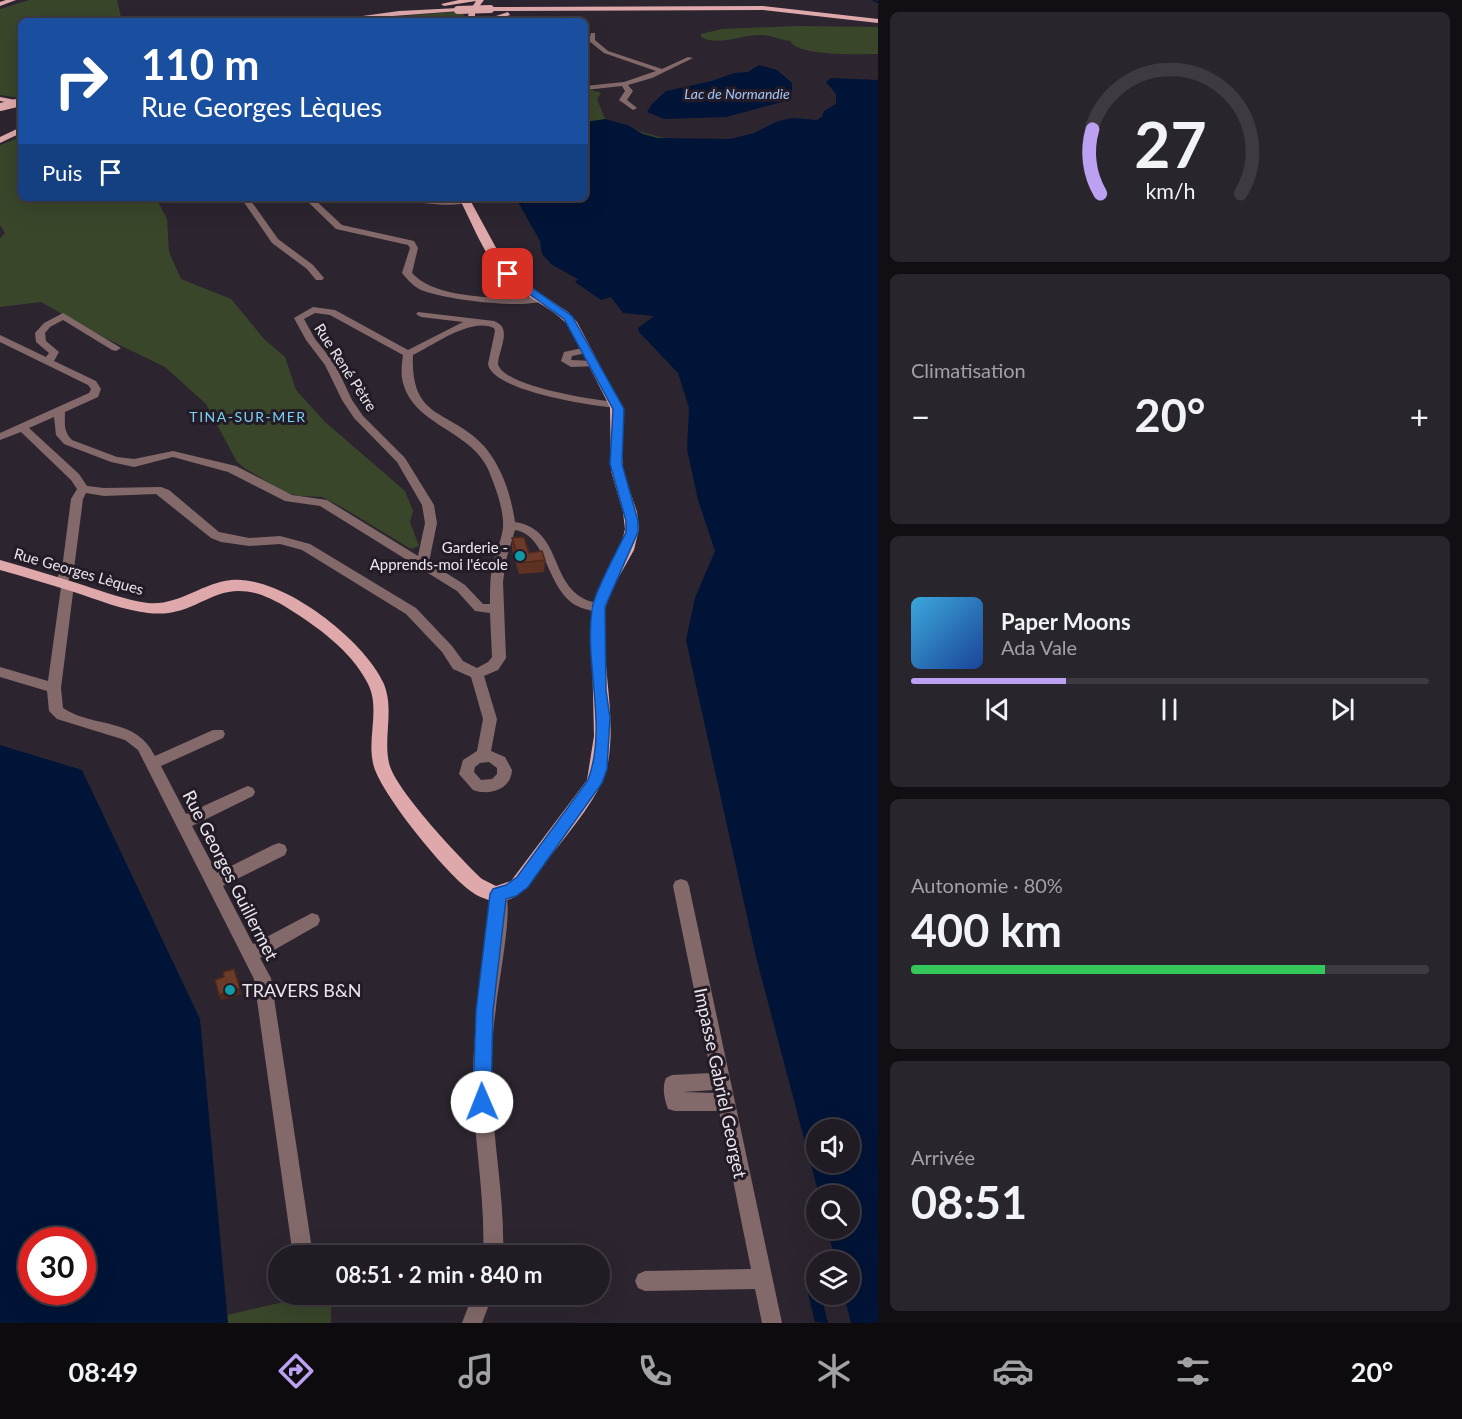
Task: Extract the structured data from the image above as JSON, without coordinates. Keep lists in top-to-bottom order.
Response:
{
  "streets": {
    "main road": ["Rue Georges Lèques"],
    "street": ["Rue René Pètre", "Rue Georges Guillermet", "Impasse Gabriel Georget"]
  },
  "crossings": [
    ["Rue Georges Lèques", "Rue Georges Guillermet"]
  ],
  "districts": ["TINA-SUR-MER"],
  "water": ["Lac de Normandie"],
  "places": ["Garderie - Apprends-moi l'école", "TRAVERS B&N"],
  "page": {
    "turn": ["110 m", "Rue Georges Lèques"],
    "then": "Puis",
    "tile": [
      "Climatisation",
      ["Autonomie · 80%", "400 km"],
      ["Arrivée", "08:51"]
    ],
    "heat": ["−", "20°", "+"],
    "song": ["Paper Moons", "Ada Vale"],
    "limit": "30",
    "trip": "08:51 · 2 min · 840 m",
    "tabs": ["08:49", "20°"],
    "gauge": ["27", "km/h"]
  }
}
